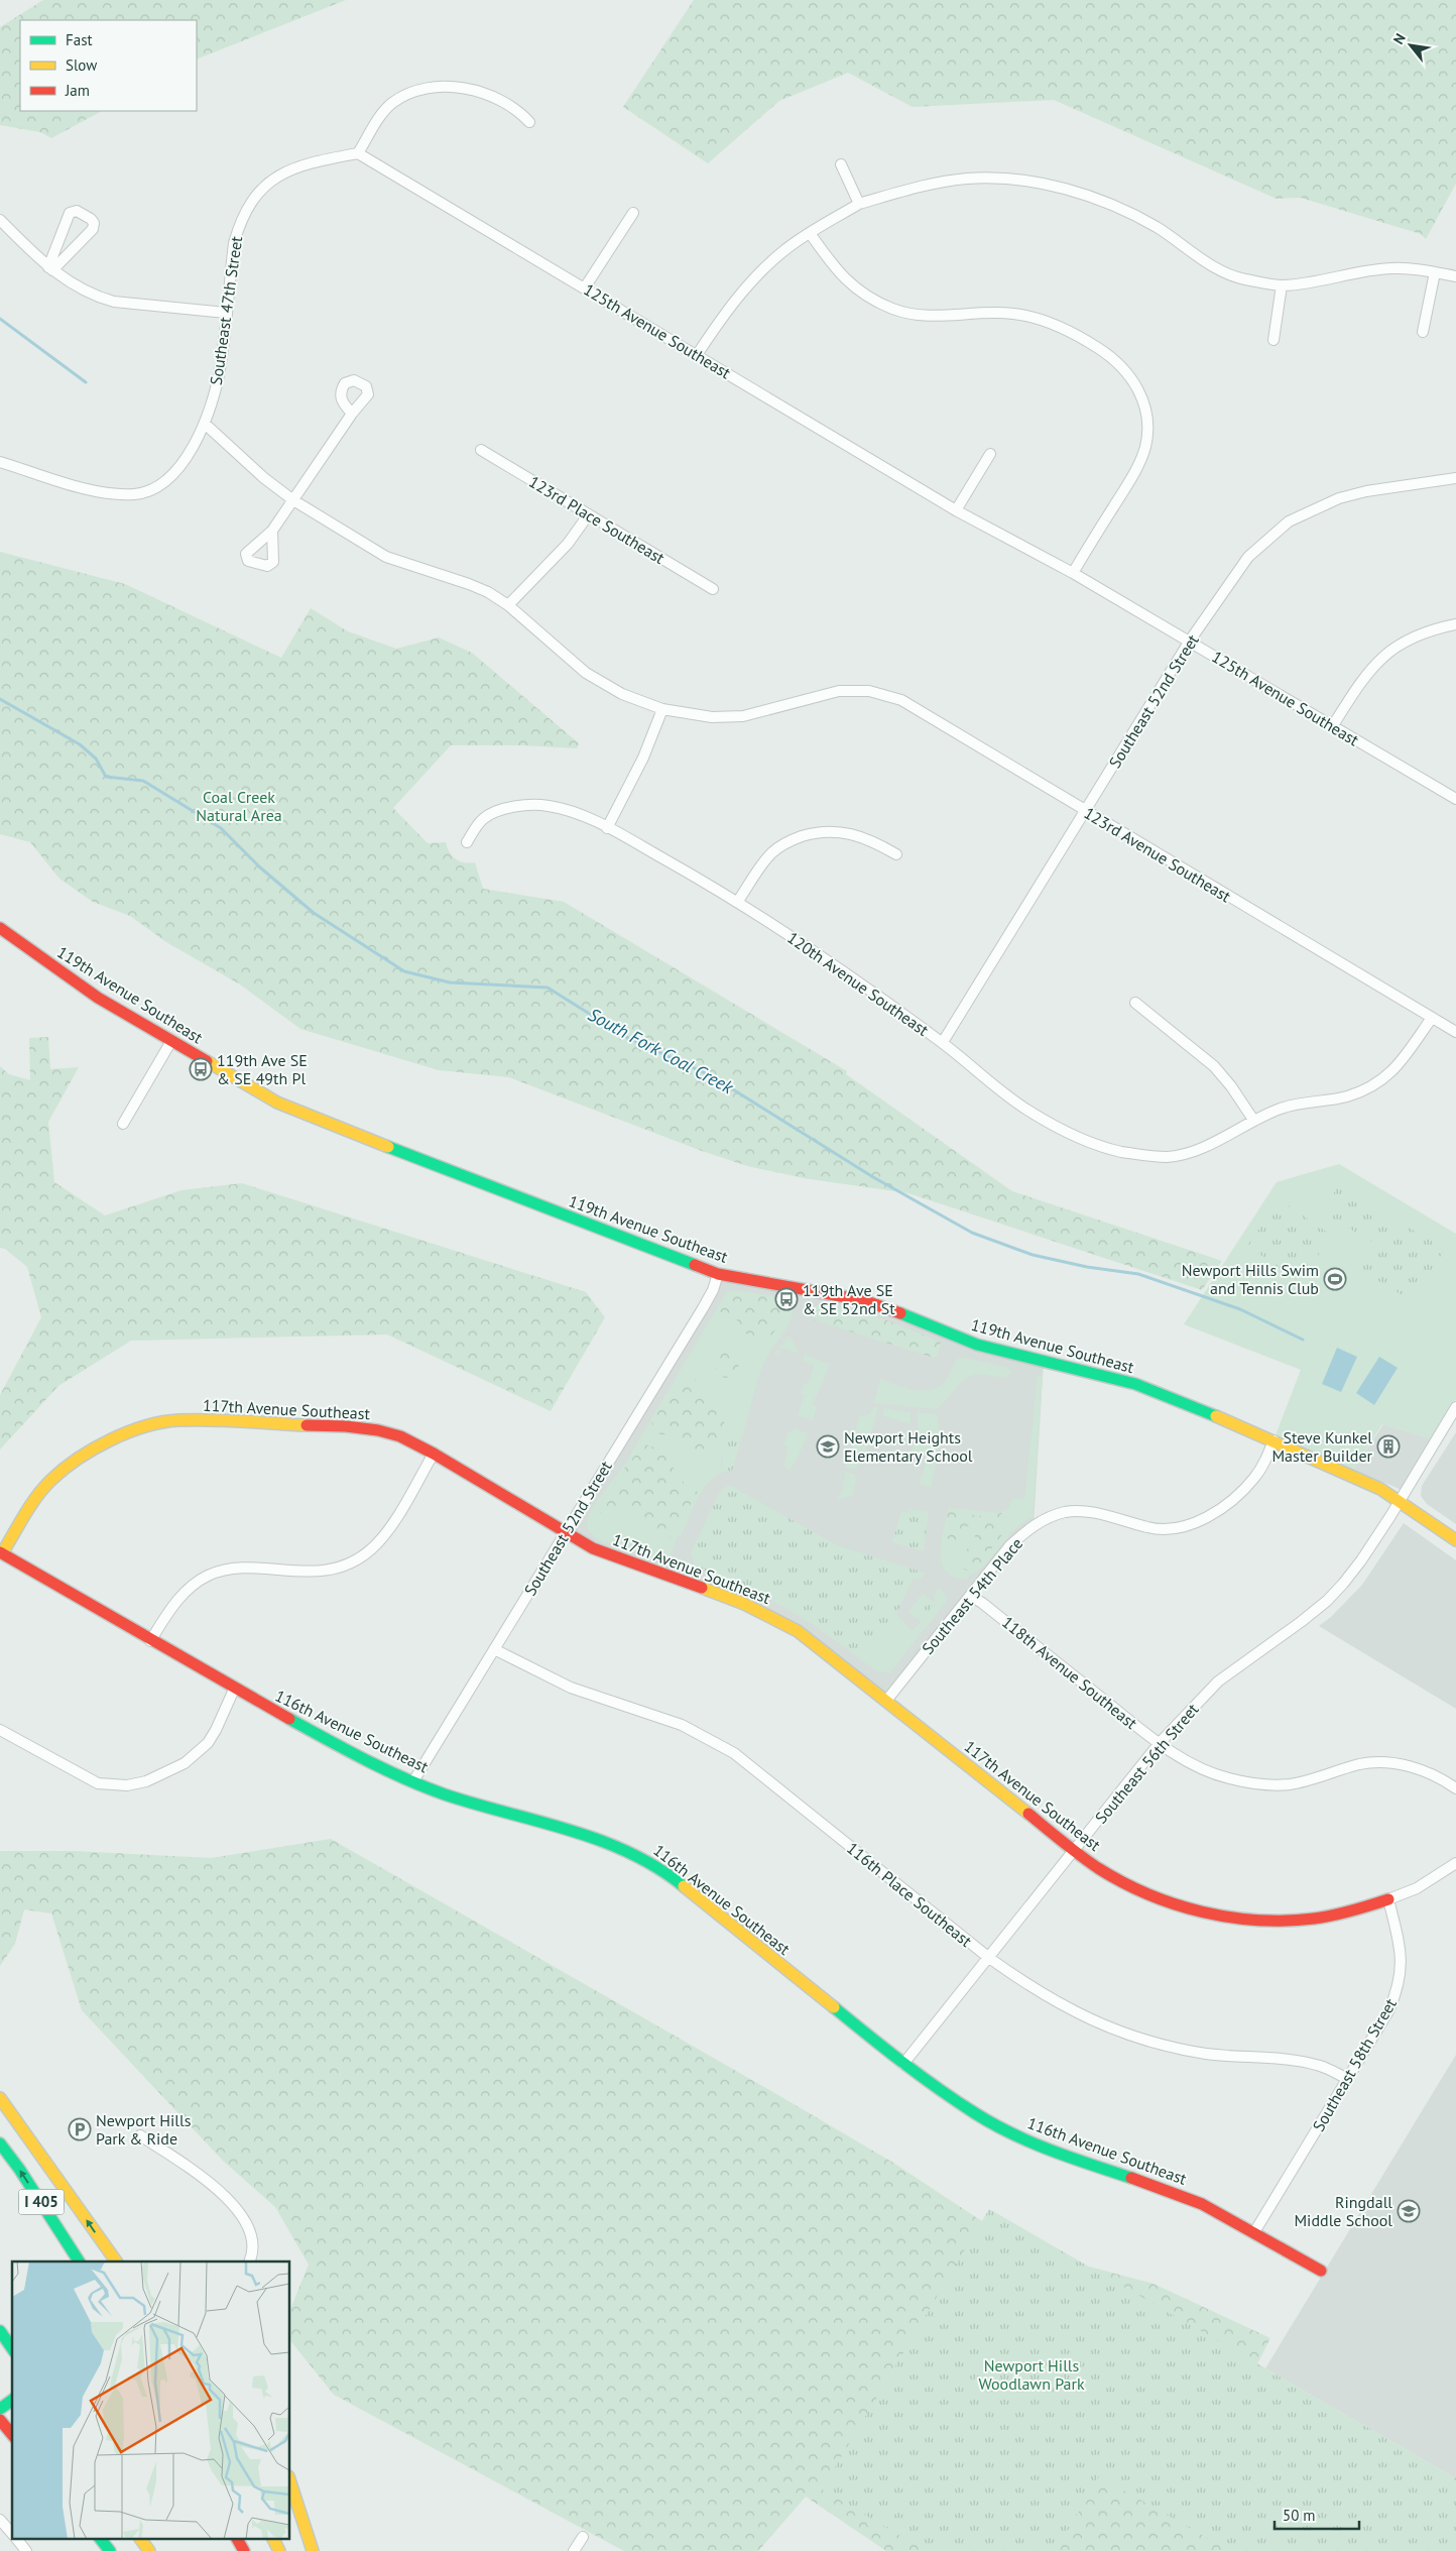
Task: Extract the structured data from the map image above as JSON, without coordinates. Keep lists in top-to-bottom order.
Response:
{
  "streets": {
    "main road": [
      "119th Avenue Southeast",
      "117th Avenue Southeast",
      "116th Avenue Southeast",
      "I 405"
    ],
    "street": [
      "Southeast 47th Street",
      "125th Avenue Southeast",
      "123rd Place Southeast",
      "Southeast 52nd Street",
      "123rd Avenue Southeast",
      "120th Avenue Southeast",
      "Southeast 54th Place",
      "118th Avenue Southeast",
      "Southeast 56th Street",
      "116th Place Southeast",
      "Southeast 58th Street"
    ]
  },
  "crossings": [
    ["Southeast 47th Street", "125th Avenue Southeast"],
    ["Southeast 47th Street", "123rd Avenue Southeast"],
    ["125th Avenue Southeast", "Southeast 52nd Street"],
    ["Southeast 52nd Street", "123rd Avenue Southeast"],
    ["Southeast 52nd Street", "120th Avenue Southeast"],
    ["Southeast 52nd Street", "119th Avenue Southeast"],
    ["Southeast 52nd Street", "117th Avenue Southeast"],
    ["Southeast 52nd Street", "116th Avenue Southeast"],
    ["Southeast 52nd Street", "116th Place Southeast"],
    ["123rd Avenue Southeast", "120th Avenue Southeast"],
    ["119th Avenue Southeast", "Southeast 54th Place"],
    ["119th Avenue Southeast", "Southeast 56th Street"],
    ["117th Avenue Southeast", "Southeast 54th Place"],
    ["117th Avenue Southeast", "116th Avenue Southeast"],
    ["117th Avenue Southeast", "Southeast 56th Street"],
    ["117th Avenue Southeast", "Southeast 58th Street"],
    ["Southeast 54th Place", "118th Avenue Southeast"],
    ["118th Avenue Southeast", "Southeast 56th Street"],
    ["116th Avenue Southeast", "Southeast 56th Street"],
    ["116th Avenue Southeast", "Southeast 58th Street"],
    ["Southeast 56th Street", "116th Place Southeast"],
    ["116th Place Southeast", "Southeast 58th Street"]
  ],
  "water": ["South Fork Coal Creek"],
  "parks": ["Coal Creek Natural Area", "Newport Hills Woodlawn Park"],
  "places": {
    "bus stop": ["119th Ave SE & SE 49th Pl", "119th Ave SE & SE 52nd St"],
    "sports": ["Newport Hills Swim and Tennis Club"],
    "school or university": ["Newport Heights Elementary School", "Ringdall Middle School"],
    "building": ["Steve Kunkel Master Builder"],
    "parking": ["Newport Hills Park & Ride"]
  },
  "legend": ["Fast", "Slow", "Jam"],
  "scale_bar": "50 m",
  "north": "top left"
}
